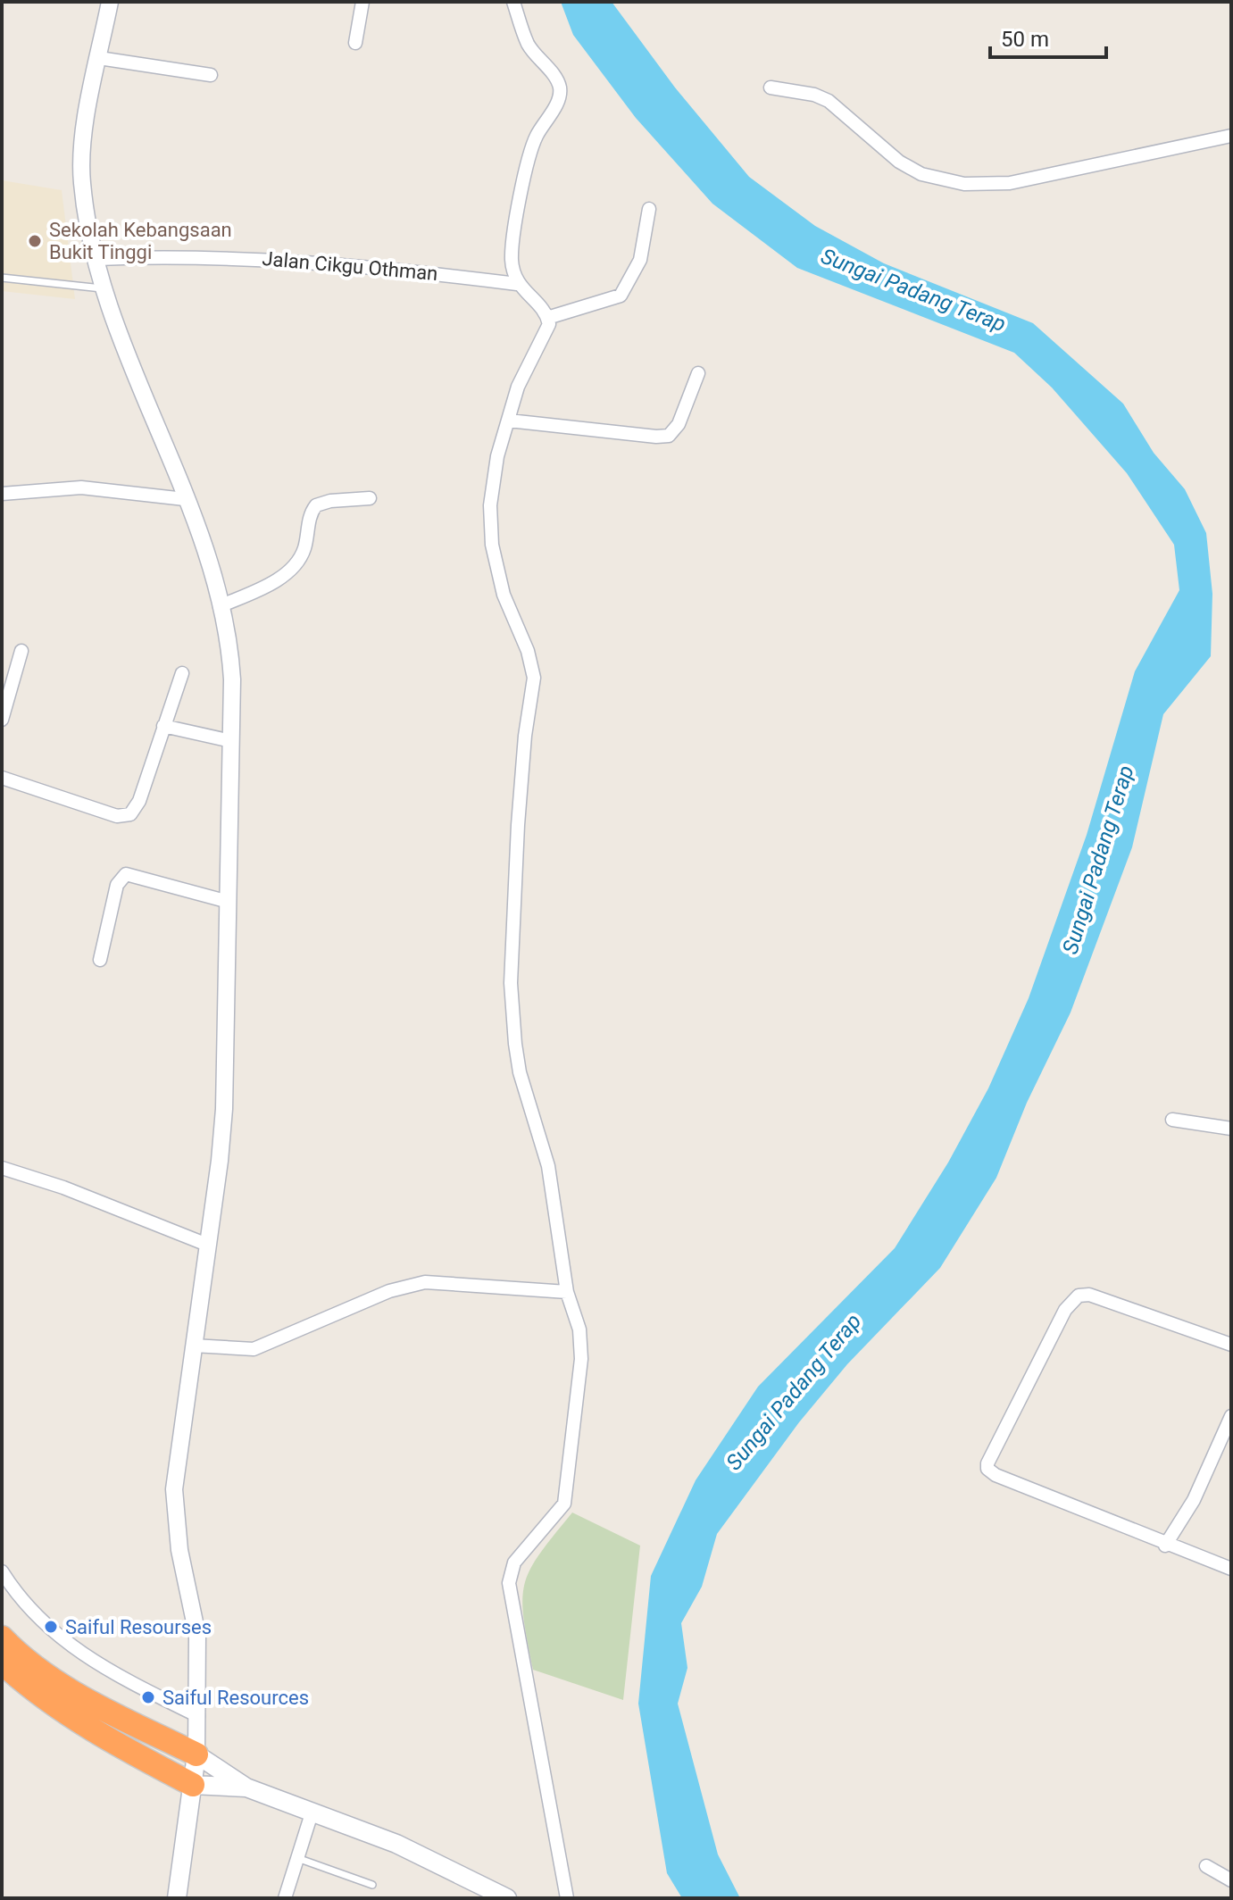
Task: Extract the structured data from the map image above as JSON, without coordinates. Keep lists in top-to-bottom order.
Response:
{
  "streets": {
    "street": ["Jalan Cikgu Othman"]
  },
  "water": ["Sungai Padang Terap"],
  "places": ["Sekolah Kebangsaan Bukit Tinggi", "Saiful Resourses", "Saiful Resources"],
  "scale_bar": "50 m"
}
